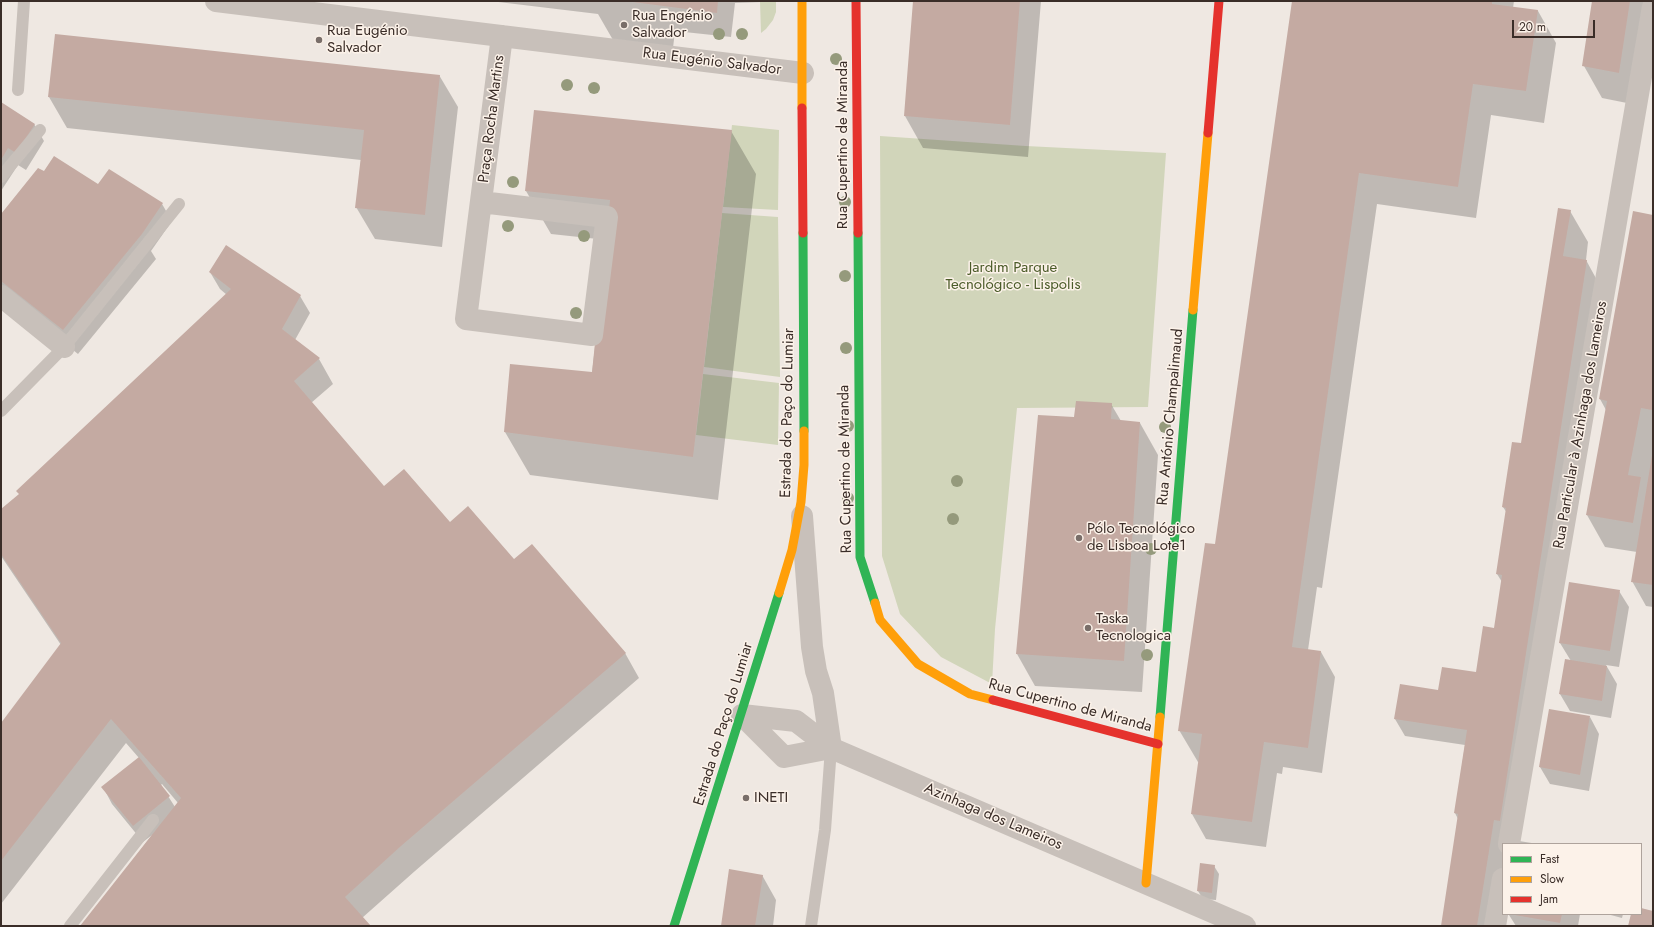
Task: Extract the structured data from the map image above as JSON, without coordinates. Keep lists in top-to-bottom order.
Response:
{
  "streets": {
    "street": [
      "Rua Eugénio Salvador",
      "Praça Rocha Martins",
      "Rua Cupertino de Miranda",
      "Estrada do Paço do Lumiar",
      "Rua António Champalimaud",
      "Rua Particular à Azinhaga dos Lameiros",
      "Azinhaga dos Lameiros"
    ]
  },
  "crossings": [
    ["Rua Eugénio Salvador", "Praça Rocha Martins"],
    ["Rua Eugénio Salvador", "Estrada do Paço do Lumiar"],
    ["Rua Cupertino de Miranda", "Rua António Champalimaud"],
    ["Estrada do Paço do Lumiar", "Azinhaga dos Lameiros"],
    ["Rua António Champalimaud", "Azinhaga dos Lameiros"]
  ],
  "parks": ["Jardim Parque Tecnológico - Lispolis"],
  "places": [
    "Rua Engénio Salvador",
    "Rua Eugénio Salvador",
    "Pólo Tecnológico de Lisboa Lote1",
    "Taska Tecnologica",
    "INETI"
  ],
  "legend": ["Fast", "Slow", "Jam"],
  "scale_bar": "20 m"
}
